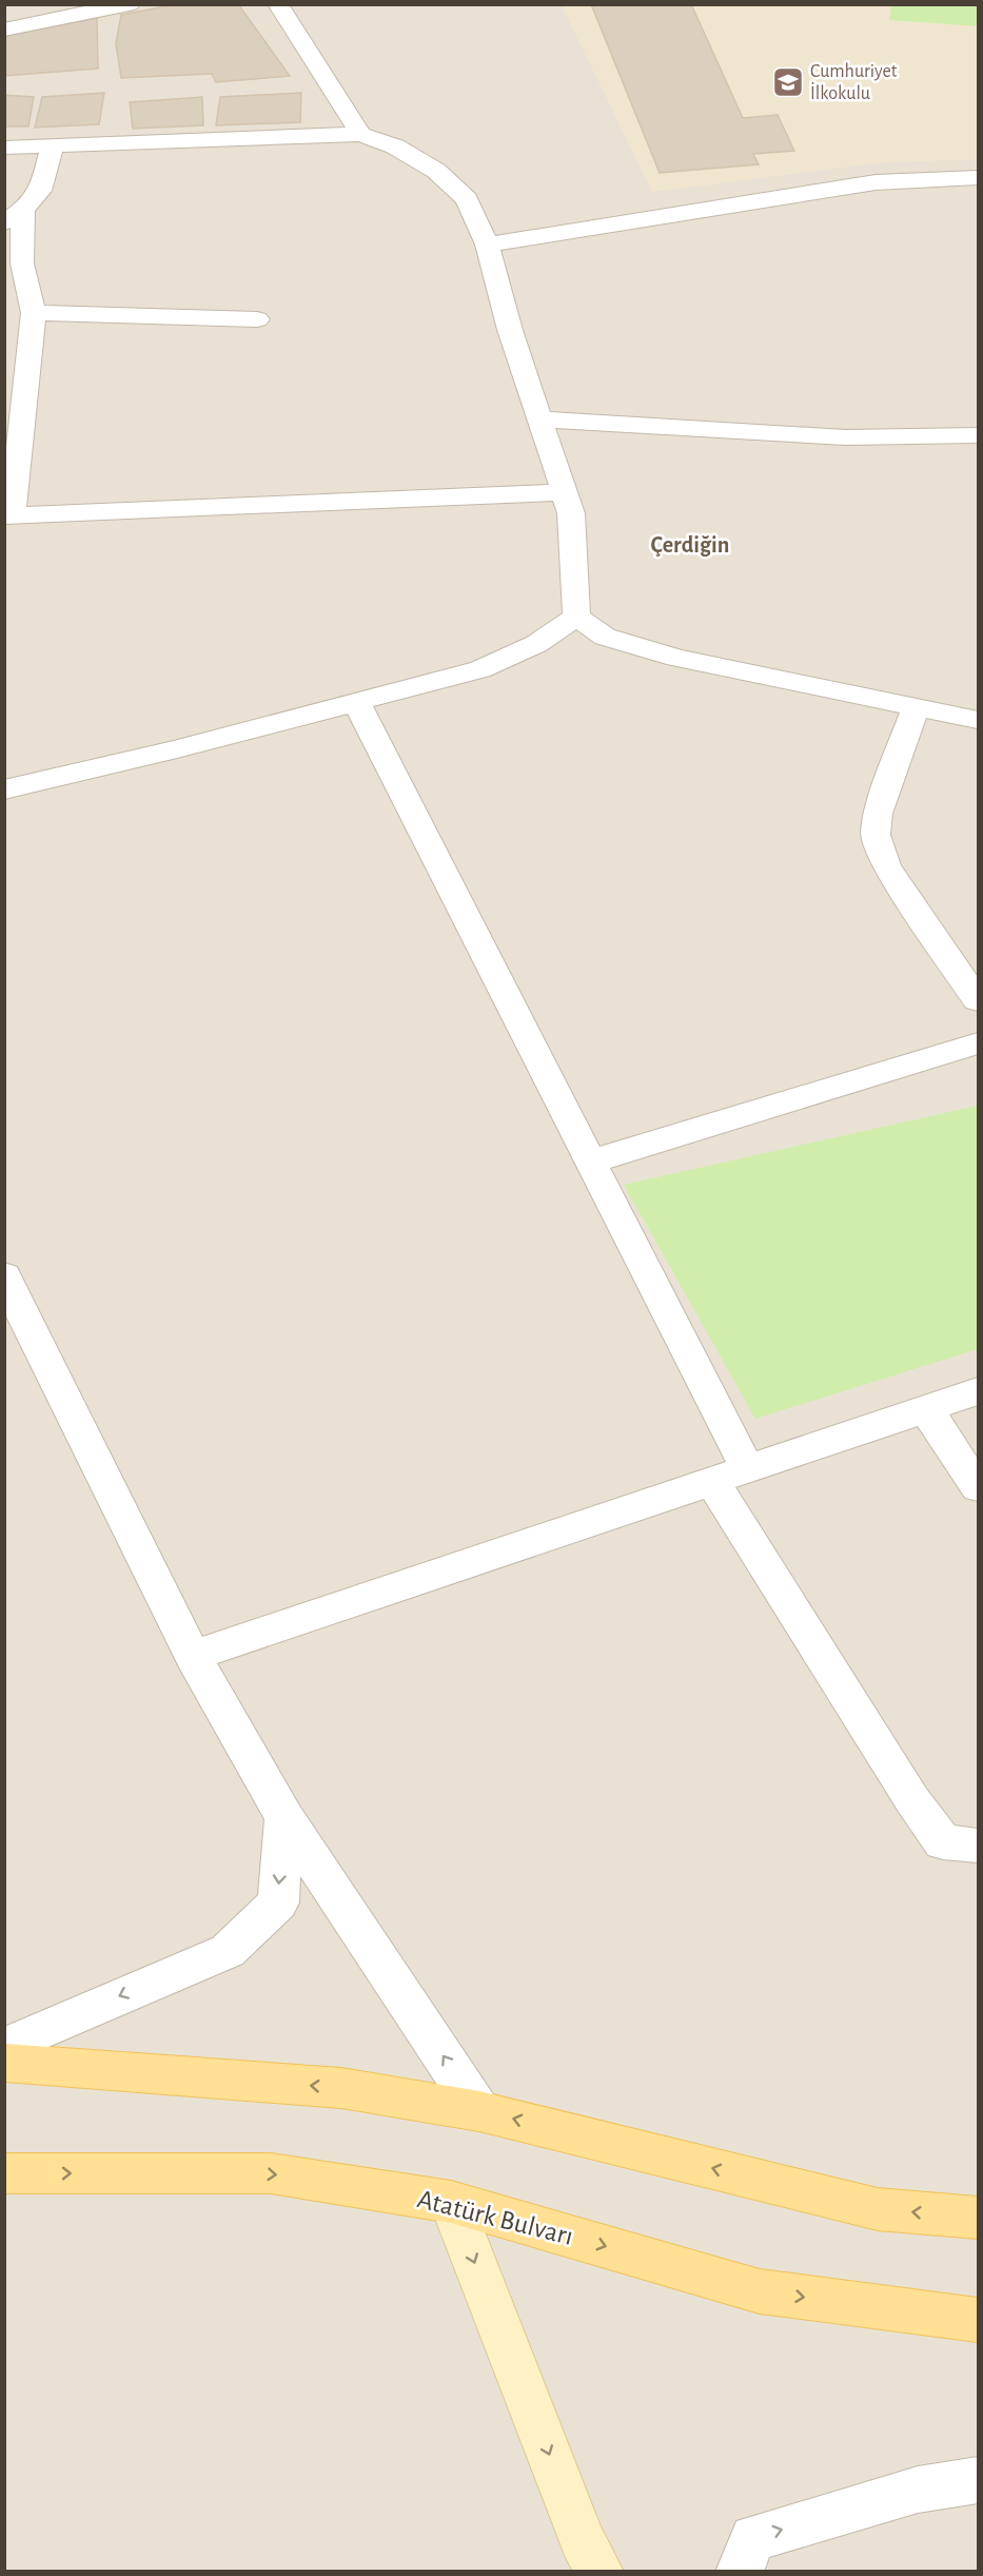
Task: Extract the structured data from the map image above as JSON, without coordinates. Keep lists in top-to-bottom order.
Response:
{
  "streets": {
    "main road": ["Atatürk Bulvarı"]
  },
  "districts": ["Çerdiğin"],
  "places": {
    "school or university": ["Cumhuriyet İlkokulu"]
  }
}
